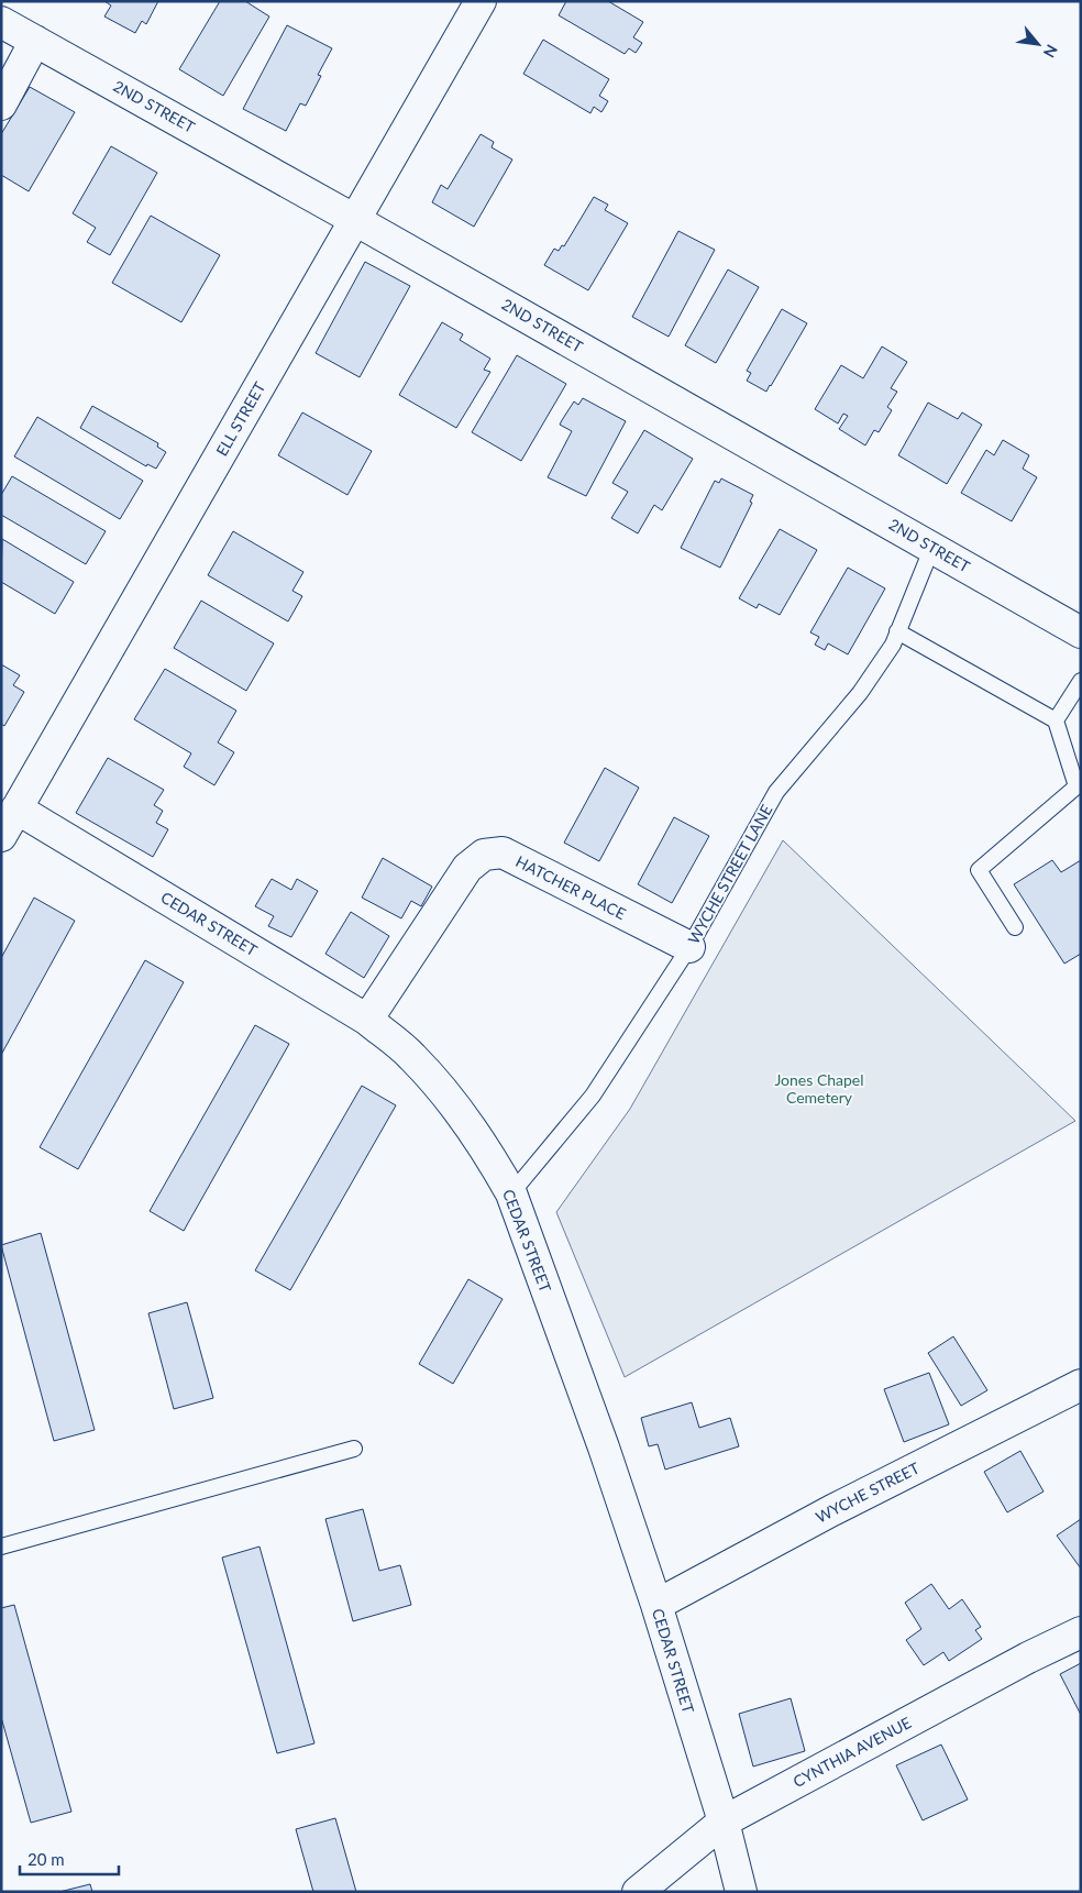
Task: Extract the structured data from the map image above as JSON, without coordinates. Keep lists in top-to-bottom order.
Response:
{
  "streets": {
    "street": [
      "2ND STREET",
      "ELL STREET",
      "HATCHER PLACE",
      "CEDAR STREET",
      "WYCHE STREET",
      "CYNTHIA AVENUE"
    ],
    "lane": ["WYCHE STREET LANE"]
  },
  "crossings": [
    ["2ND STREET", "ELL STREET"],
    ["2ND STREET", "WYCHE STREET LANE"],
    ["ELL STREET", "CEDAR STREET"],
    ["WYCHE STREET LANE", "HATCHER PLACE"],
    ["WYCHE STREET LANE", "CEDAR STREET"],
    ["HATCHER PLACE", "CEDAR STREET"],
    ["CEDAR STREET", "WYCHE STREET"],
    ["CEDAR STREET", "CYNTHIA AVENUE"]
  ],
  "parks": ["Jones Chapel Cemetery"],
  "scale_bar": "20 m",
  "north": "bottom right"
}
